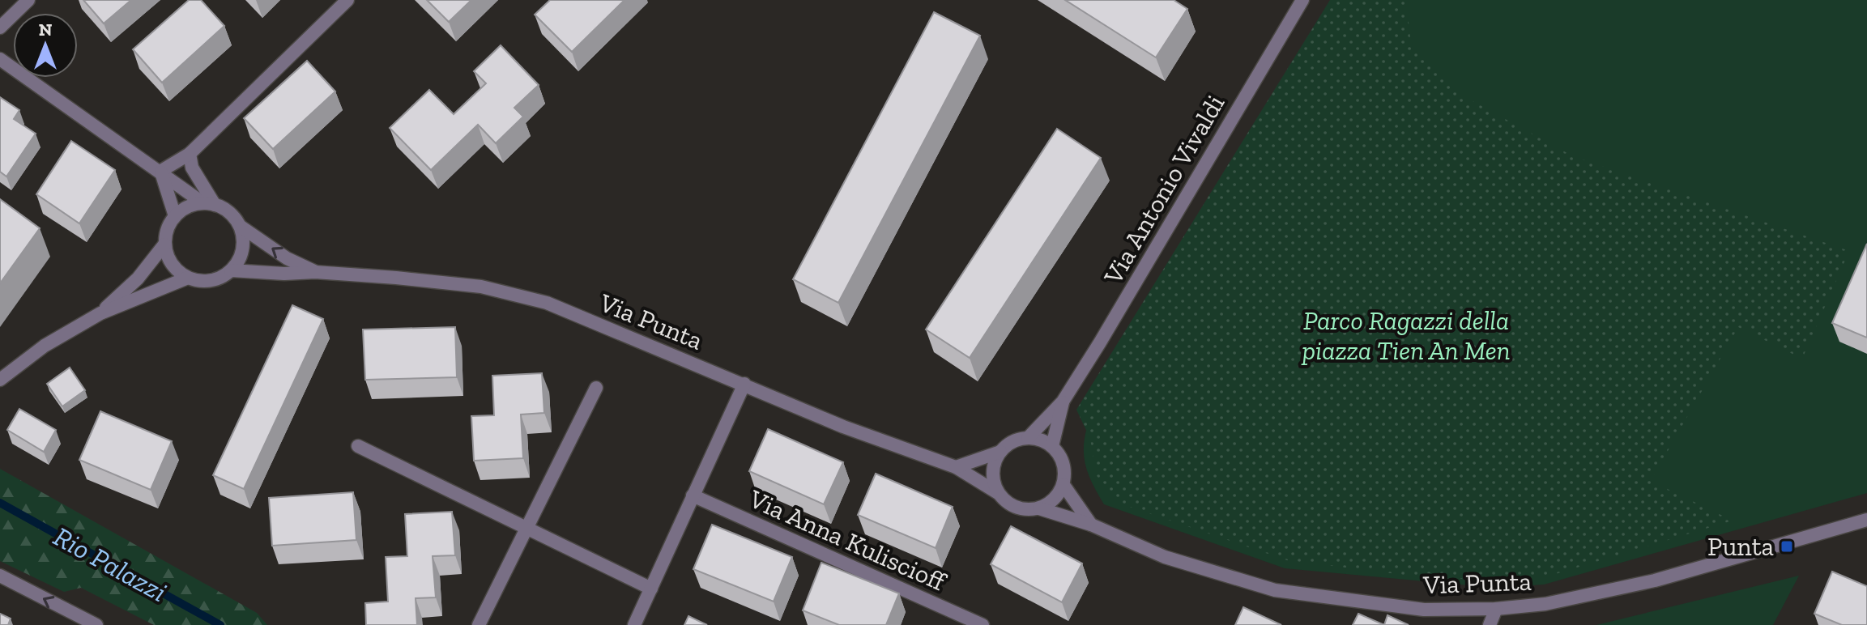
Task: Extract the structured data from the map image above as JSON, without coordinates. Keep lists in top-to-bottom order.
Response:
{
  "streets": {
    "street": ["Via Antonio Vivaldi", "Via Punta", "Via Anna Kuliscioff"]
  },
  "crossings": [
    ["Via Antonio Vivaldi", "Via Punta"]
  ],
  "water": ["Rio Palazzi"],
  "parks": ["Parco Ragazzi della piazza Tien An Men"],
  "places": {
    "transit": ["Punta"]
  },
  "north": "top"
}
